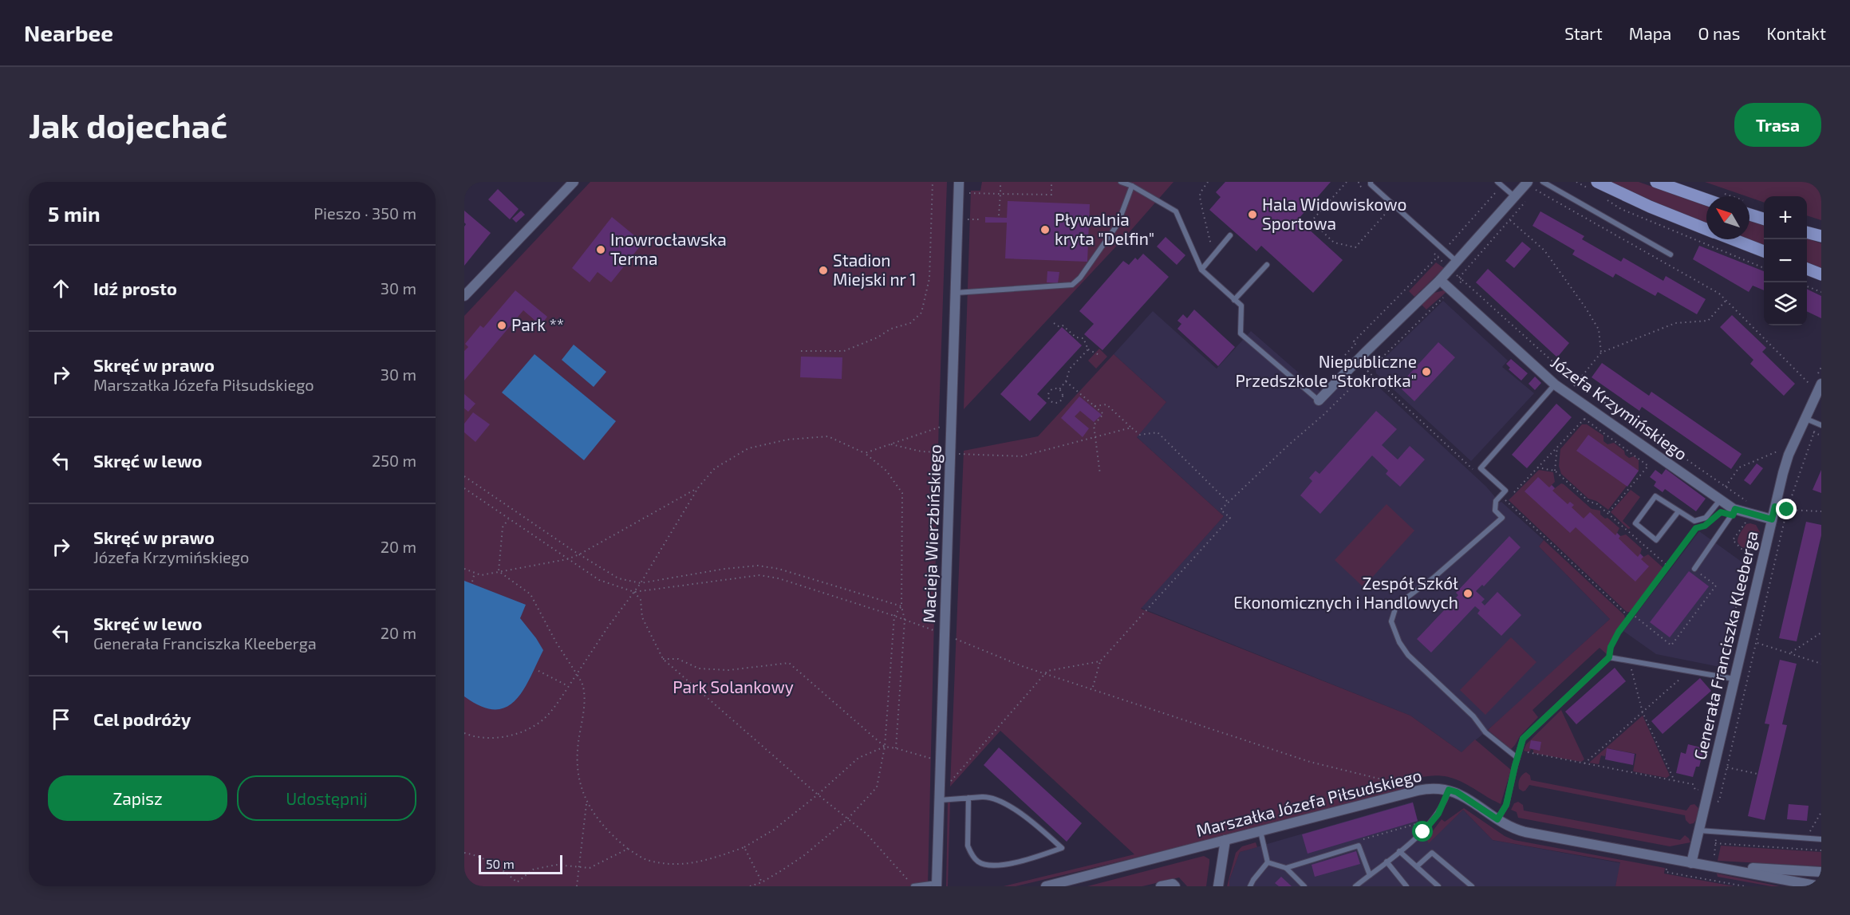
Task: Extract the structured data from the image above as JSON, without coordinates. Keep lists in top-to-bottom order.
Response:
{
  "streets": {
    "street": [
      "Józefa Krzymińskiego",
      "Macieja Wierzbińskiego",
      "Generała Franciszka Kleeberga",
      "Marszałka Józefa Piłsudskiego"
    ]
  },
  "crossings": [
    ["Józefa Krzymińskiego", "Generała Franciszka Kleeberga"],
    ["Generała Franciszka Kleeberga", "Marszałka Józefa Piłsudskiego"]
  ],
  "parks": ["Park Solankowy"],
  "places": [
    "Hala Widowiskowo Sportowa",
    "Pływalnia kryta \"Delfin\"",
    "Inowrocławska Terma",
    "Stadion Miejski nr 1",
    "Park **",
    "Niepubliczne Przedszkole \"Stokrotka\"",
    "Zespół Szkół Ekonomicznych i Handlowych"
  ],
  "scale_bar": "50 m",
  "north": "top left",
  "page": {
    "header": "Nearbee",
    "nav": [
      "Start",
      "Mapa",
      "O nas",
      "Kontakt"
    ],
    "buttons": [
      "Trasa",
      ["Zapisz", "Udostępnij"]
    ],
    "title": "Jak dojechać",
    "heading": ["5 min", "Pieszo · 350 m"],
    "map_buttons": ["+", "−"],
    "list": [
      ["Idź prosto", "30 m"],
      ["Skręć w prawo", "Marszałka Józefa Piłsudskiego", "30 m"],
      ["Skręć w lewo", "250 m"],
      ["Skręć w prawo", "Józefa Krzymińskiego", "20 m"],
      ["Skręć w lewo", "Generała Franciszka Kleeberga", "20 m"],
      "Cel podróży"
    ],
    "scale": "50 m"
  }
}
